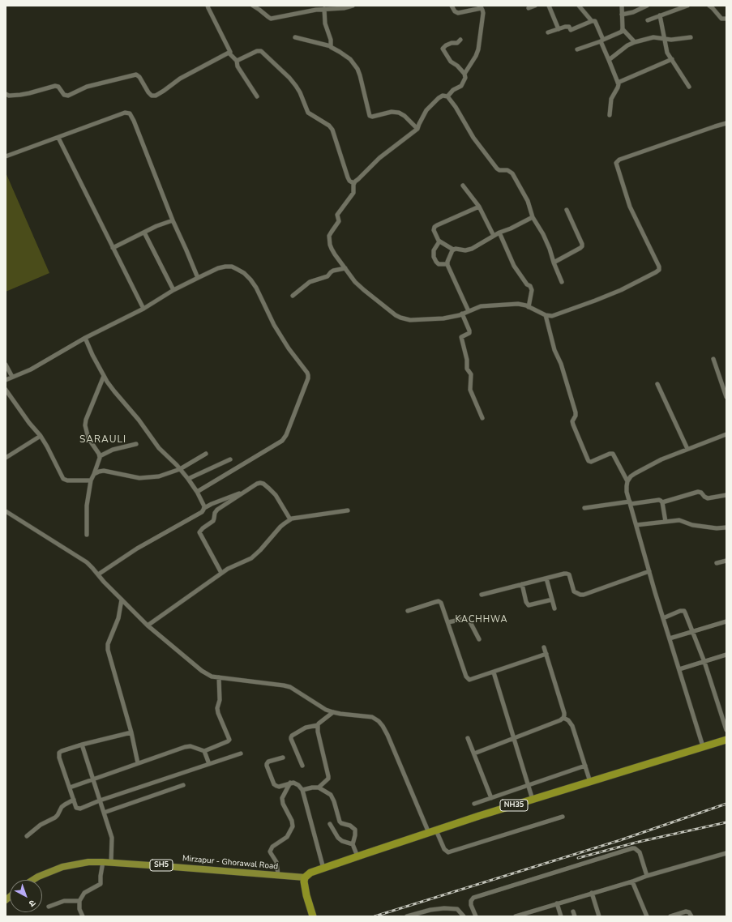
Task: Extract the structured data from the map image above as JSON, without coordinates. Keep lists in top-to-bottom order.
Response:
{
  "streets": {
    "highway": ["NH35"],
    "main road": ["Mirzapur - Ghorawal Road", "SH5"]
  },
  "crossings": [
    ["NH35", "Mirzapur - Ghorawal Road"]
  ],
  "districts": ["SARAULI", "KACHHWA"],
  "north": "bottom right"
}
